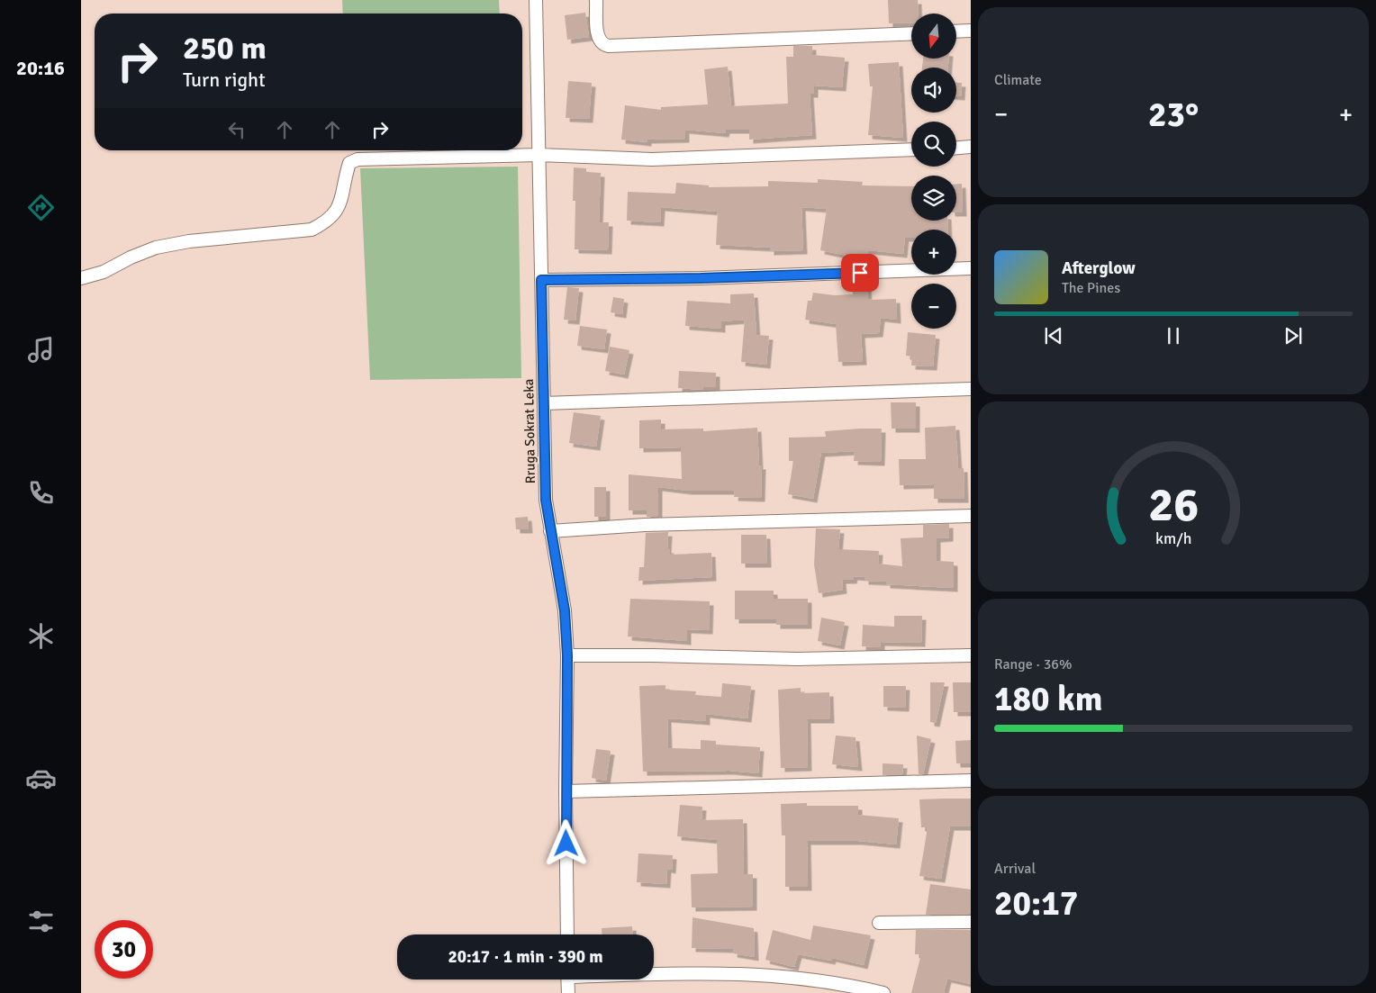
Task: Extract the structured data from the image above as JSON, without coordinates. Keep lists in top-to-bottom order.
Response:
{
  "streets": {
    "street": ["Rruga Sokrat Leka"]
  },
  "north": "bottom",
  "page": {
    "tabs": "20:16",
    "tile": [
      "Climate",
      ["Range · 36%", "180 km"],
      ["Arrival", "20:17"]
    ],
    "map_buttons": ["+", "−"],
    "turn": ["250 m", "Turn right"],
    "heat": ["−", "23°", "+"],
    "song": ["Afterglow", "The Pines"],
    "limit": "30",
    "trip": "20:17 · 1 min · 390 m",
    "gauge": ["26", "km/h"]
  }
}
